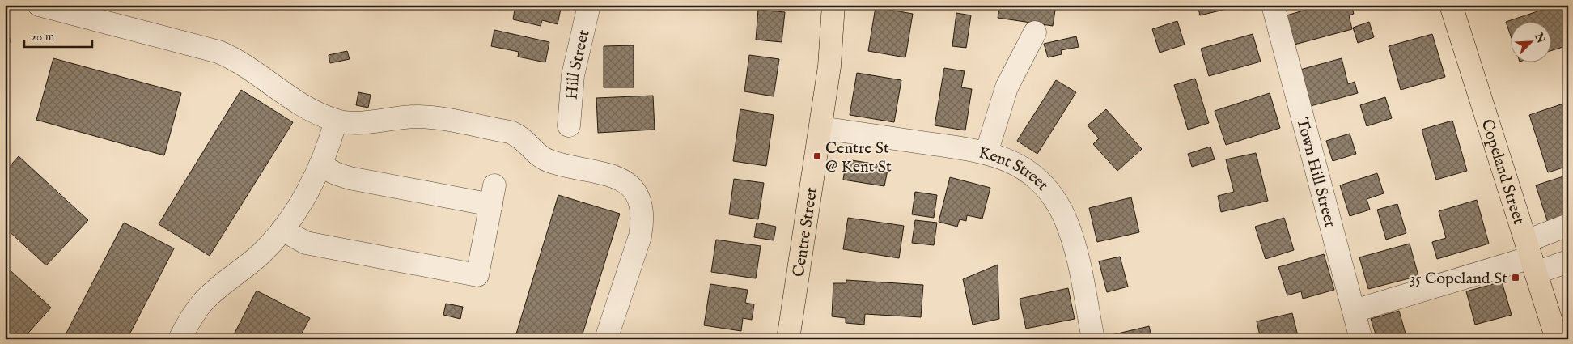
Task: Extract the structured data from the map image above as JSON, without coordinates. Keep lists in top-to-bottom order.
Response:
{
  "streets": {
    "main road": ["Copeland Street", "Centre Street"],
    "street": ["Hill Street", "Town Hill Street", "Kent Street"]
  },
  "crossings": [
    ["Kent Street", "Centre Street"]
  ],
  "places": {
    "transit": ["Centre St @ Kent St", "35 Copeland St"]
  },
  "scale_bar": "20 m",
  "north": "top right"
}
